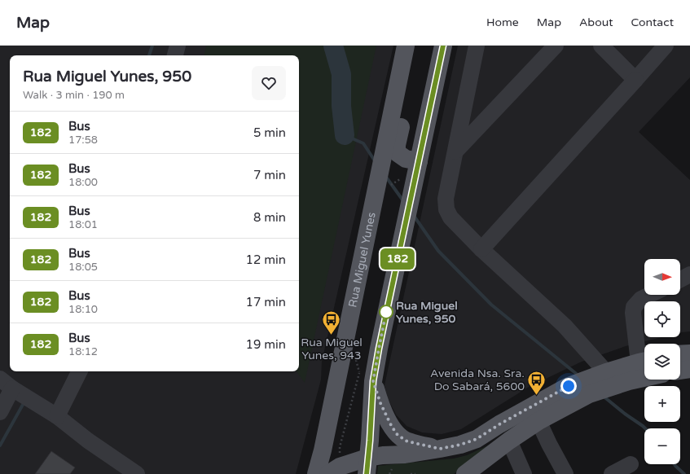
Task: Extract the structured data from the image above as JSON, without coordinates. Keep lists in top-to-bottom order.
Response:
{
  "streets": {
    "main road": ["Rua Miguel Yunes"]
  },
  "places": {
    "other": ["Rua Miguel Yunes, 950"],
    "bus stop": ["Rua Miguel Yunes, 943", "Avenida Nsa. Sra. Do Sabará, 5600"]
  },
  "lines": ["bus line 182"],
  "north": "right",
  "page": {
    "header": "Map",
    "nav": [
      "Home",
      "Map",
      "About",
      "Contact"
    ],
    "on_map": "182",
    "heading": ["Rua Miguel Yunes, 950", "Walk · 3 min · 190 m"],
    "list": [
      {
        "mark": "182",
        "name": "Bus",
        "note": "17:58",
        "value": "5 min"
      },
      {
        "mark": "182",
        "name": "Bus",
        "note": "18:00",
        "value": "7 min"
      },
      {
        "mark": "182",
        "name": "Bus",
        "note": "18:01",
        "value": "8 min"
      },
      {
        "mark": "182",
        "name": "Bus",
        "note": "18:05",
        "value": "12 min"
      },
      {
        "mark": "182",
        "name": "Bus",
        "note": "18:10",
        "value": "17 min"
      },
      {
        "mark": "182",
        "name": "Bus",
        "note": "18:12",
        "value": "19 min"
      }
    ],
    "map_buttons": ["+", "−"]
  }
}
